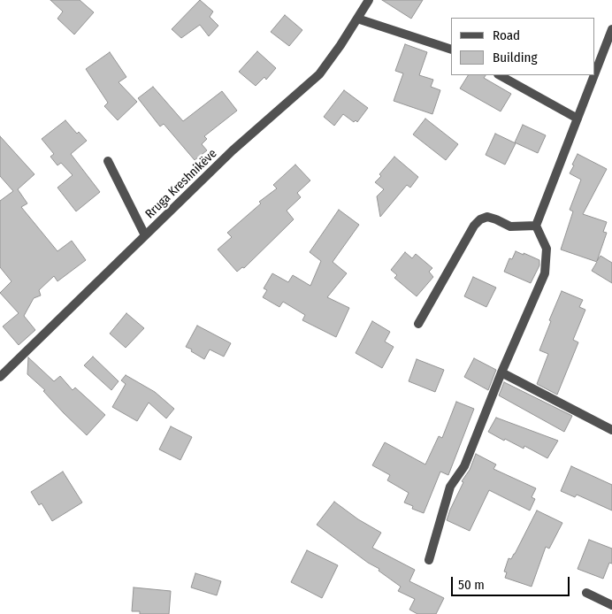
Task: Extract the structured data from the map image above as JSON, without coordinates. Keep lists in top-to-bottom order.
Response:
{
  "streets": {
    "street": ["Rruga Kreshnikëve"]
  },
  "legend": ["Road", "Building"],
  "scale_bar": "50 m"
}
